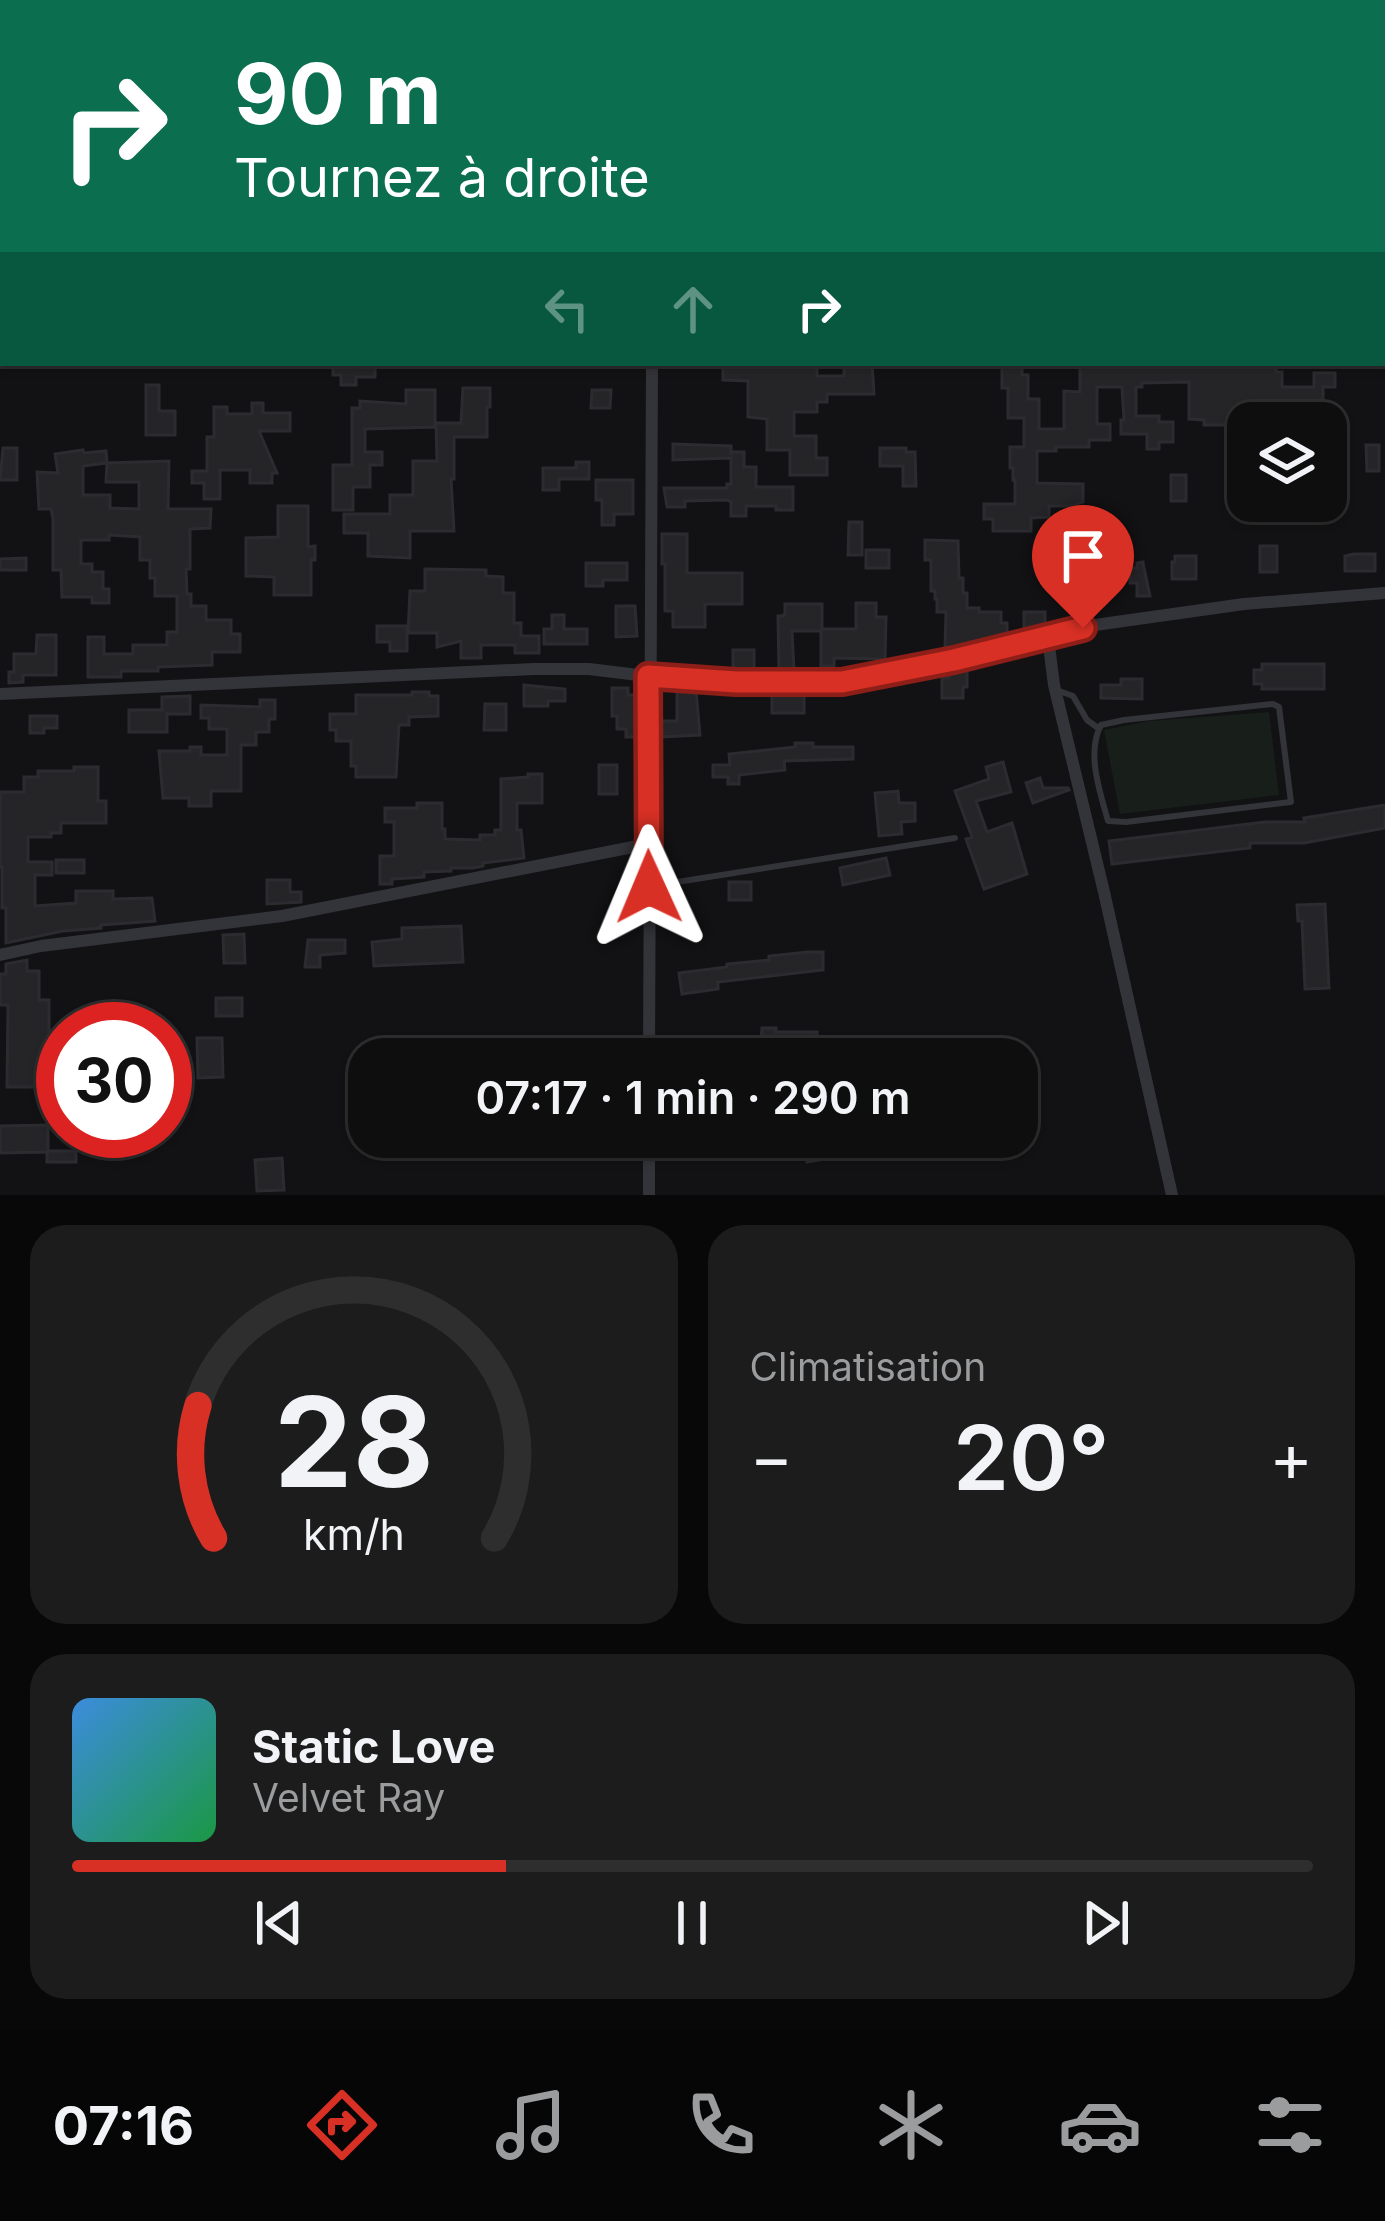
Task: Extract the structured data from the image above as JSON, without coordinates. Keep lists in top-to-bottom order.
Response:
{
  "page": {
    "turn": ["90 m", "Tournez à droite"],
    "limit": "30",
    "trip": "07:17 · 1 min · 290 m",
    "tile": "Climatisation",
    "heat": ["−", "20°", "+"],
    "song": ["Static Love", "Velvet Ray"],
    "tabs": "07:16",
    "gauge": ["28", "km/h"]
  }
}
